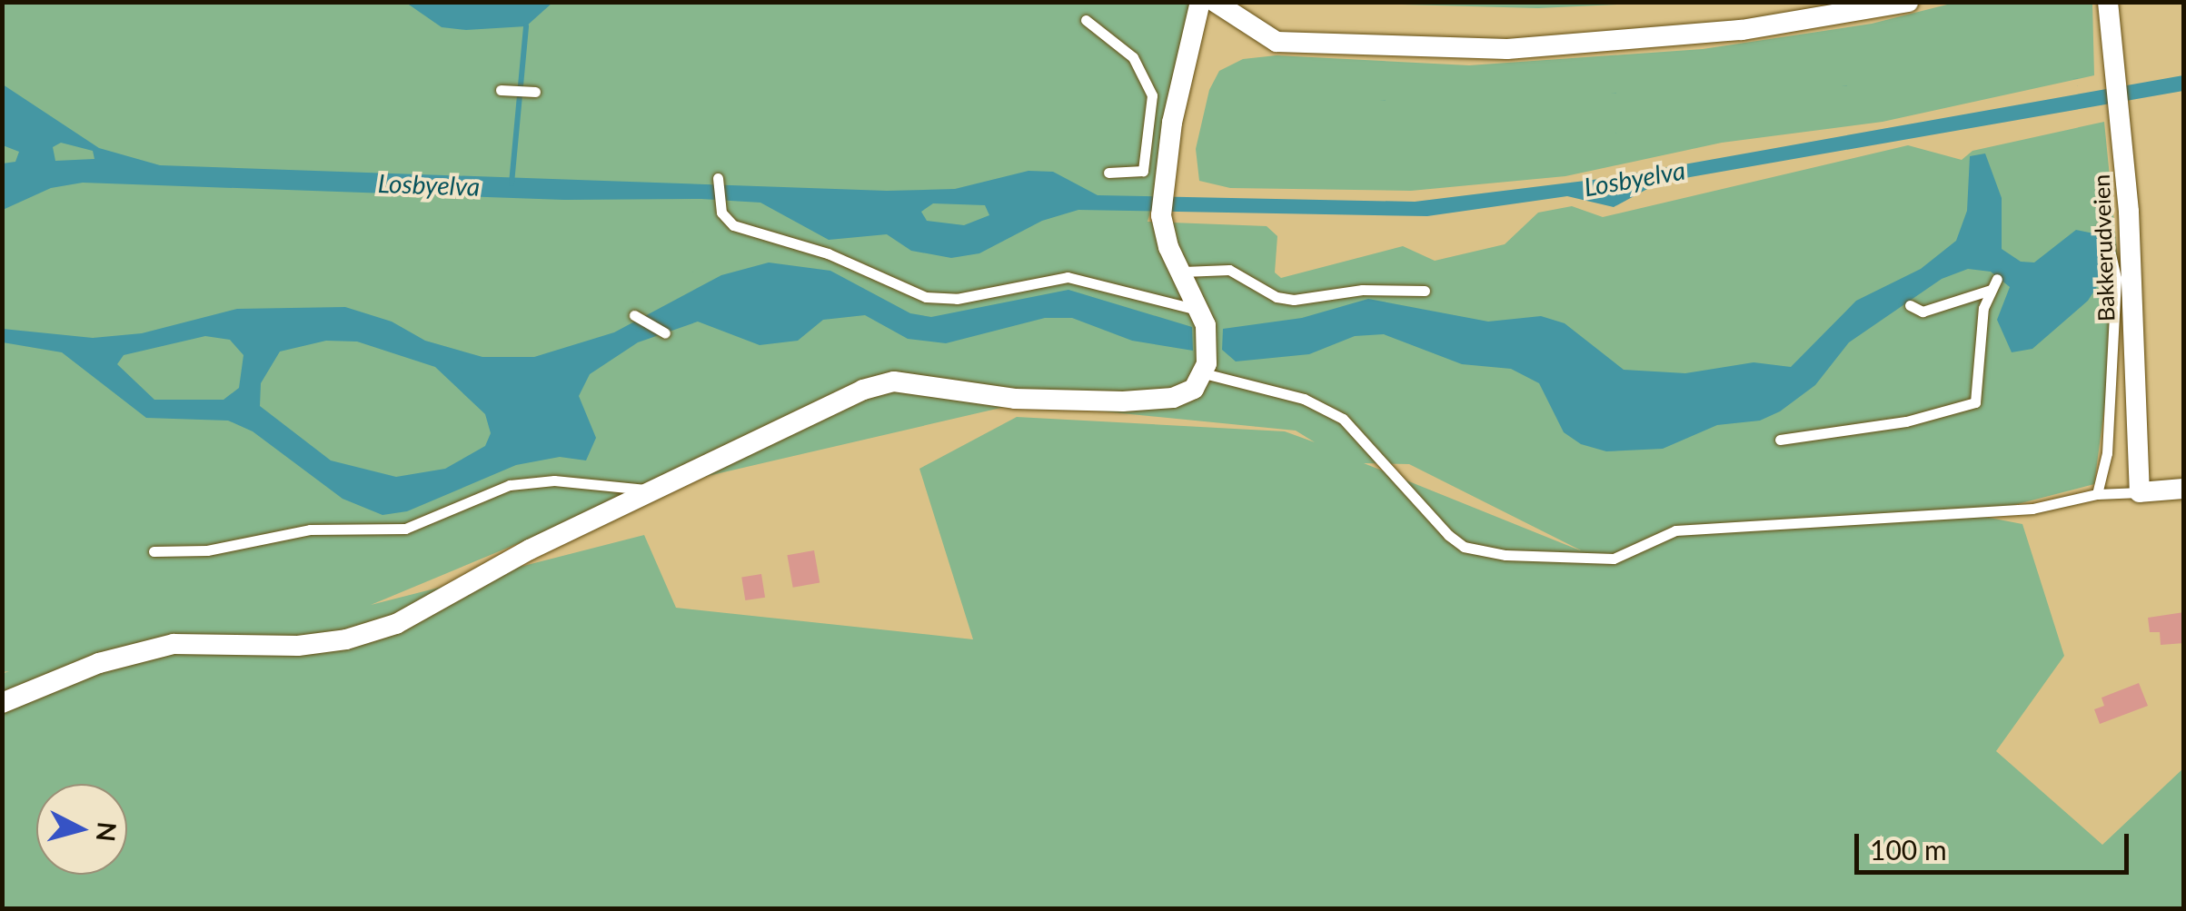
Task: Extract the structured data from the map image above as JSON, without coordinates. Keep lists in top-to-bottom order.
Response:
{
  "streets": {
    "street": ["Bakkerudveien"]
  },
  "water": ["Losbyelva"],
  "scale_bar": "100 m",
  "north": "right"
}
